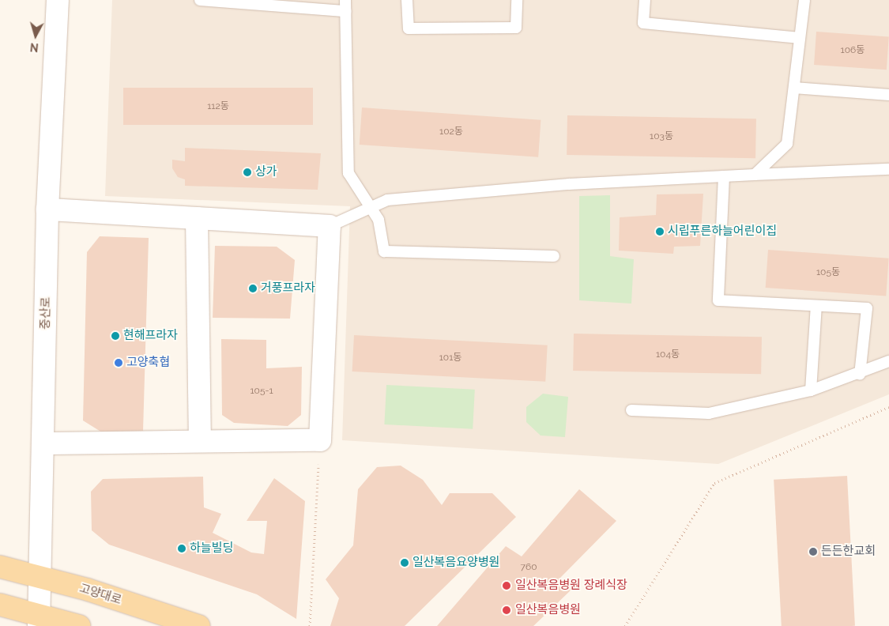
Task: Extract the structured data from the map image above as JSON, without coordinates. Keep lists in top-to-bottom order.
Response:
{
  "streets": {
    "main road": ["고양대로"],
    "street": ["중산로"]
  },
  "crossings": [
    ["중산로", "고양대로"]
  ],
  "places": [
    "상가",
    "시립푸른하늘어린이집",
    "거풍프라자",
    "현해프라자",
    "고양축협",
    "하늘빌딩",
    "든든한교회",
    "일산복음요양병원",
    "일산복음병원 장례식장",
    "일산복음병원"
  ],
  "house_numbers": [
    "106동",
    "112동",
    "102동",
    "103동",
    "105동",
    "104동",
    "101동",
    "105-1",
    "760"
  ],
  "north": "bottom"
}
